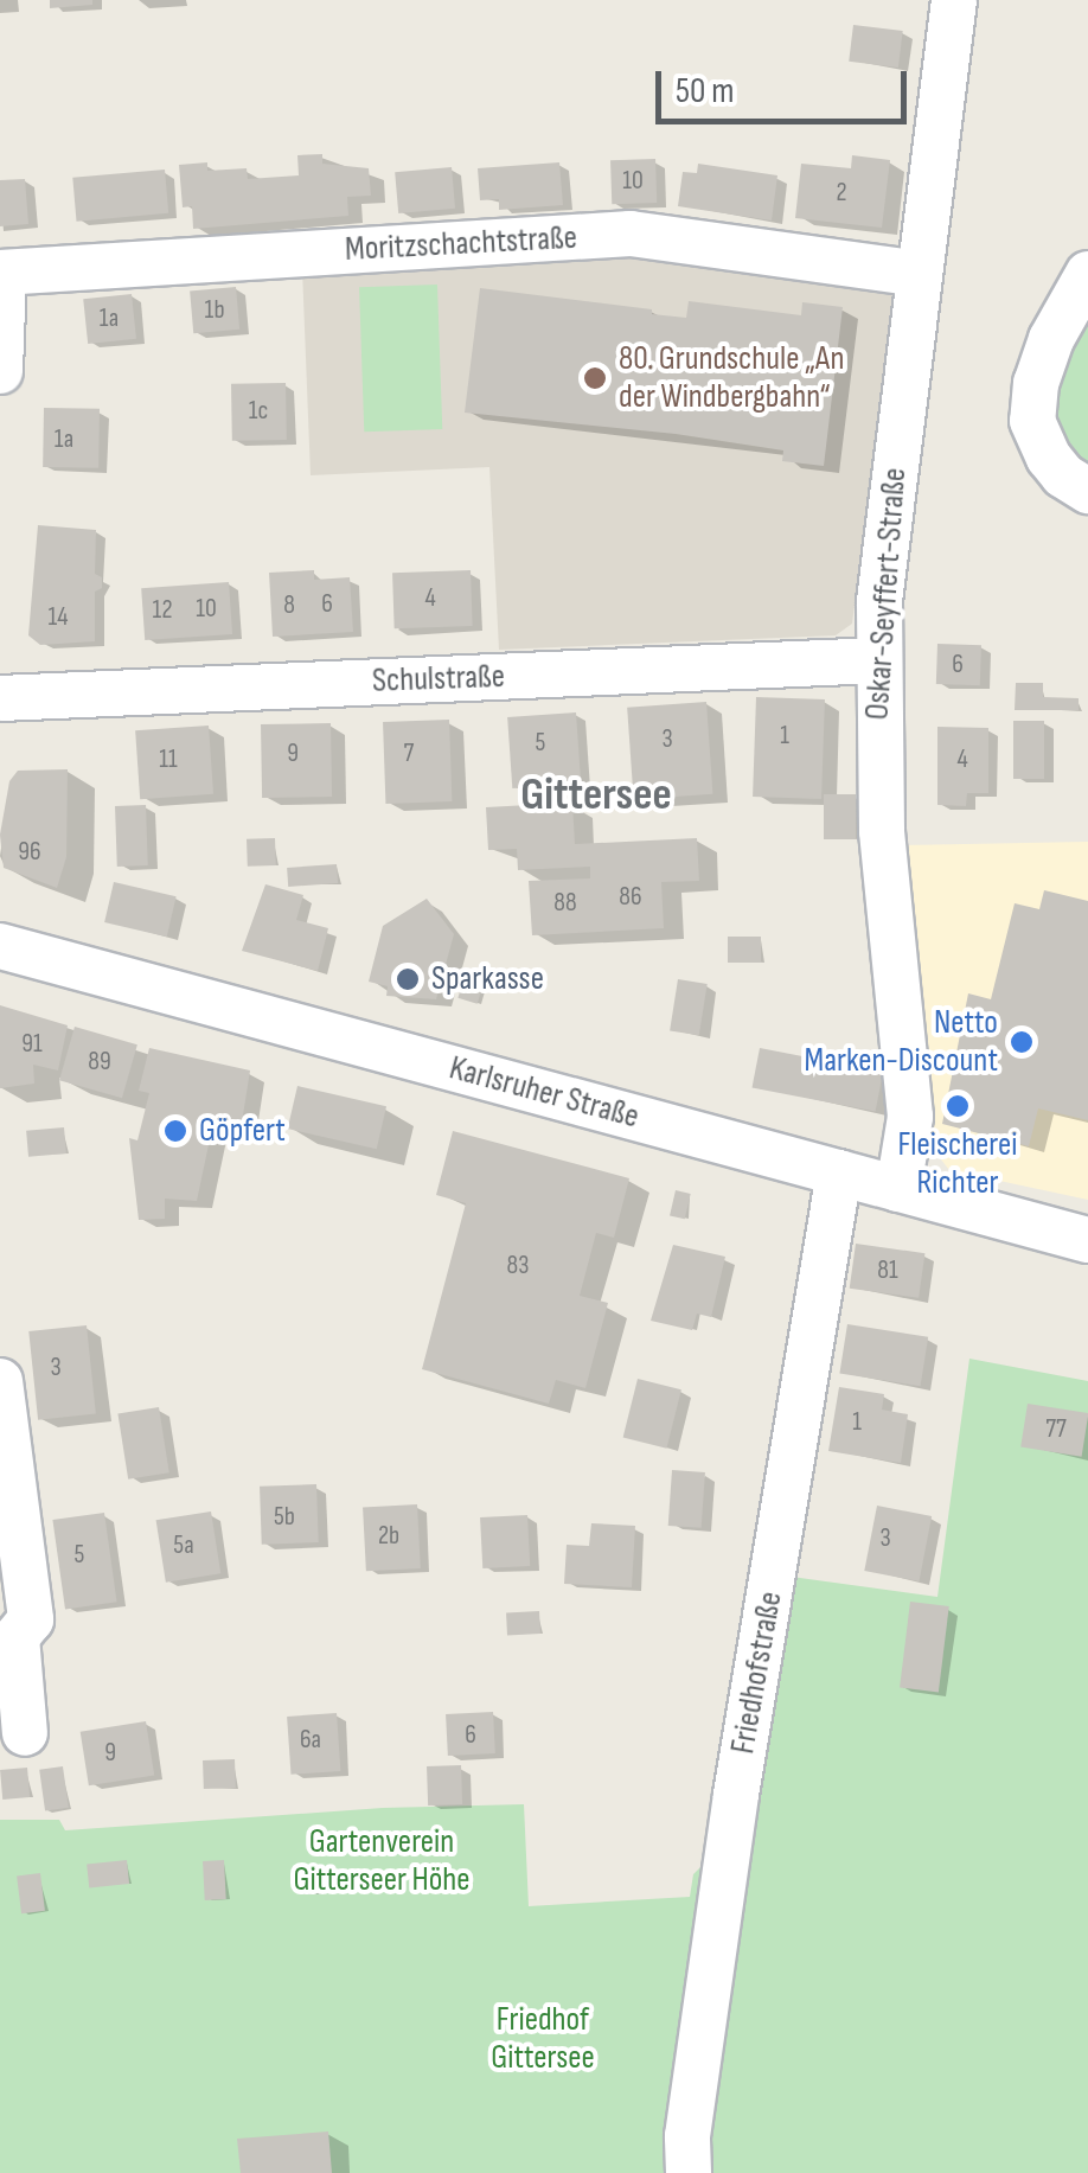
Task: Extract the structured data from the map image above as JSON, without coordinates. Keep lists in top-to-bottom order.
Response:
{
  "streets": {
    "street": [
      "Moritzschachtstraße",
      "Oskar-Seyffert-Straße",
      "Schulstraße",
      "Karlsruher Straße",
      "Friedhofstraße"
    ]
  },
  "crossings": [
    ["Moritzschachtstraße", "Oskar-Seyffert-Straße"],
    ["Oskar-Seyffert-Straße", "Schulstraße"],
    ["Oskar-Seyffert-Straße", "Karlsruher Straße"],
    ["Karlsruher Straße", "Friedhofstraße"]
  ],
  "districts": ["Gittersee"],
  "parks": ["Gartenverein Gitterseer Höhe", "Friedhof Gittersee"],
  "places": [
    "80. Grundschule „An der Windbergbahn“",
    "Sparkasse",
    "Netto Marken-Discount",
    "Fleischerei Richter",
    "Göpfert"
  ],
  "house_numbers": [
    "10",
    "2",
    "1b",
    "1a",
    "1c",
    "1a",
    "4",
    "6",
    "8",
    "10",
    "12",
    "14",
    "6",
    "1",
    "3",
    "5",
    "9",
    "7",
    "11",
    "4",
    "96",
    "86",
    "88",
    "91",
    "89",
    "83",
    "81",
    "3",
    "1",
    "77",
    "5b",
    "2b",
    "3",
    "5a",
    "5",
    "6",
    "6a",
    "9"
  ],
  "scale_bar": "50 m"
}
